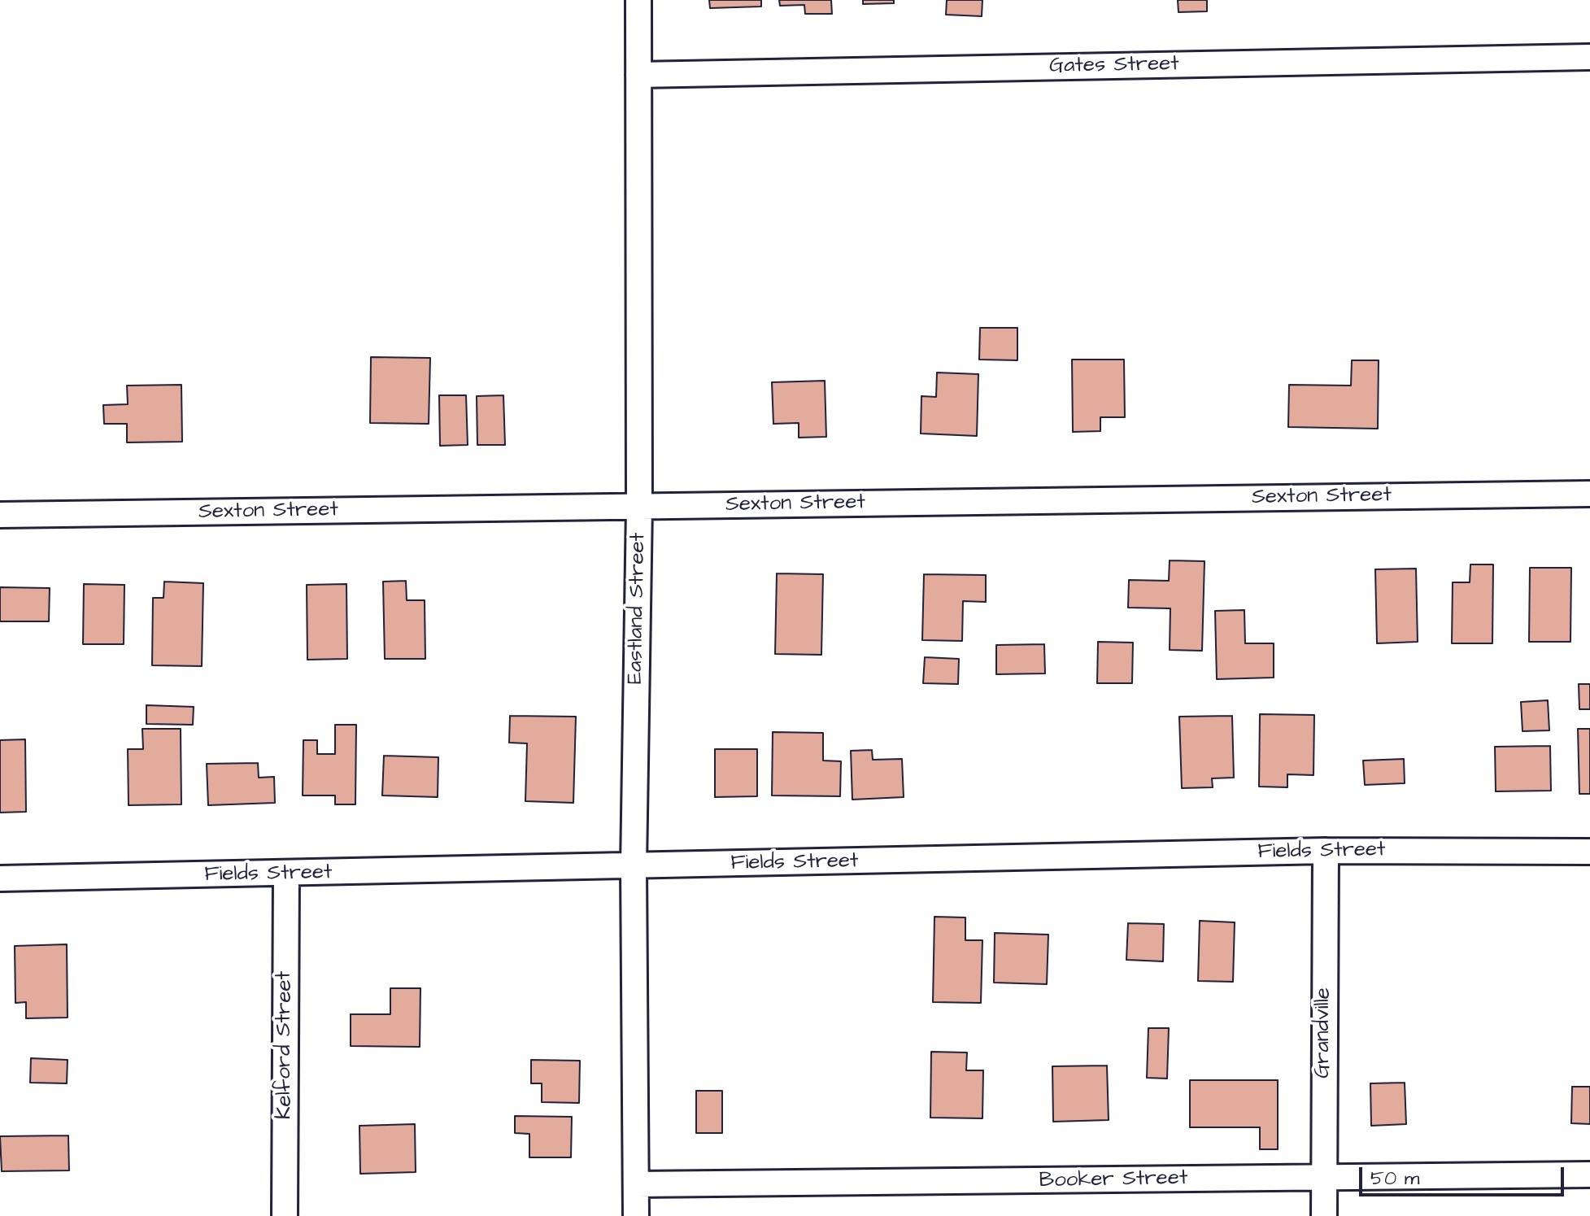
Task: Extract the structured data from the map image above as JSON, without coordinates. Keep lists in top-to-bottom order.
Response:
{
  "streets": {
    "street": [
      "Gates Street",
      "Sexton Street",
      "Eastland Street",
      "Fields Street",
      "Grandville",
      "Kelford Street",
      "Booker Street"
    ]
  },
  "crossings": [
    ["Gates Street", "Eastland Street"],
    ["Sexton Street", "Eastland Street"],
    ["Eastland Street", "Fields Street"],
    ["Eastland Street", "Booker Street"],
    ["Fields Street", "Grandville"],
    ["Fields Street", "Kelford Street"],
    ["Grandville", "Booker Street"]
  ],
  "scale_bar": "50 m"
}
